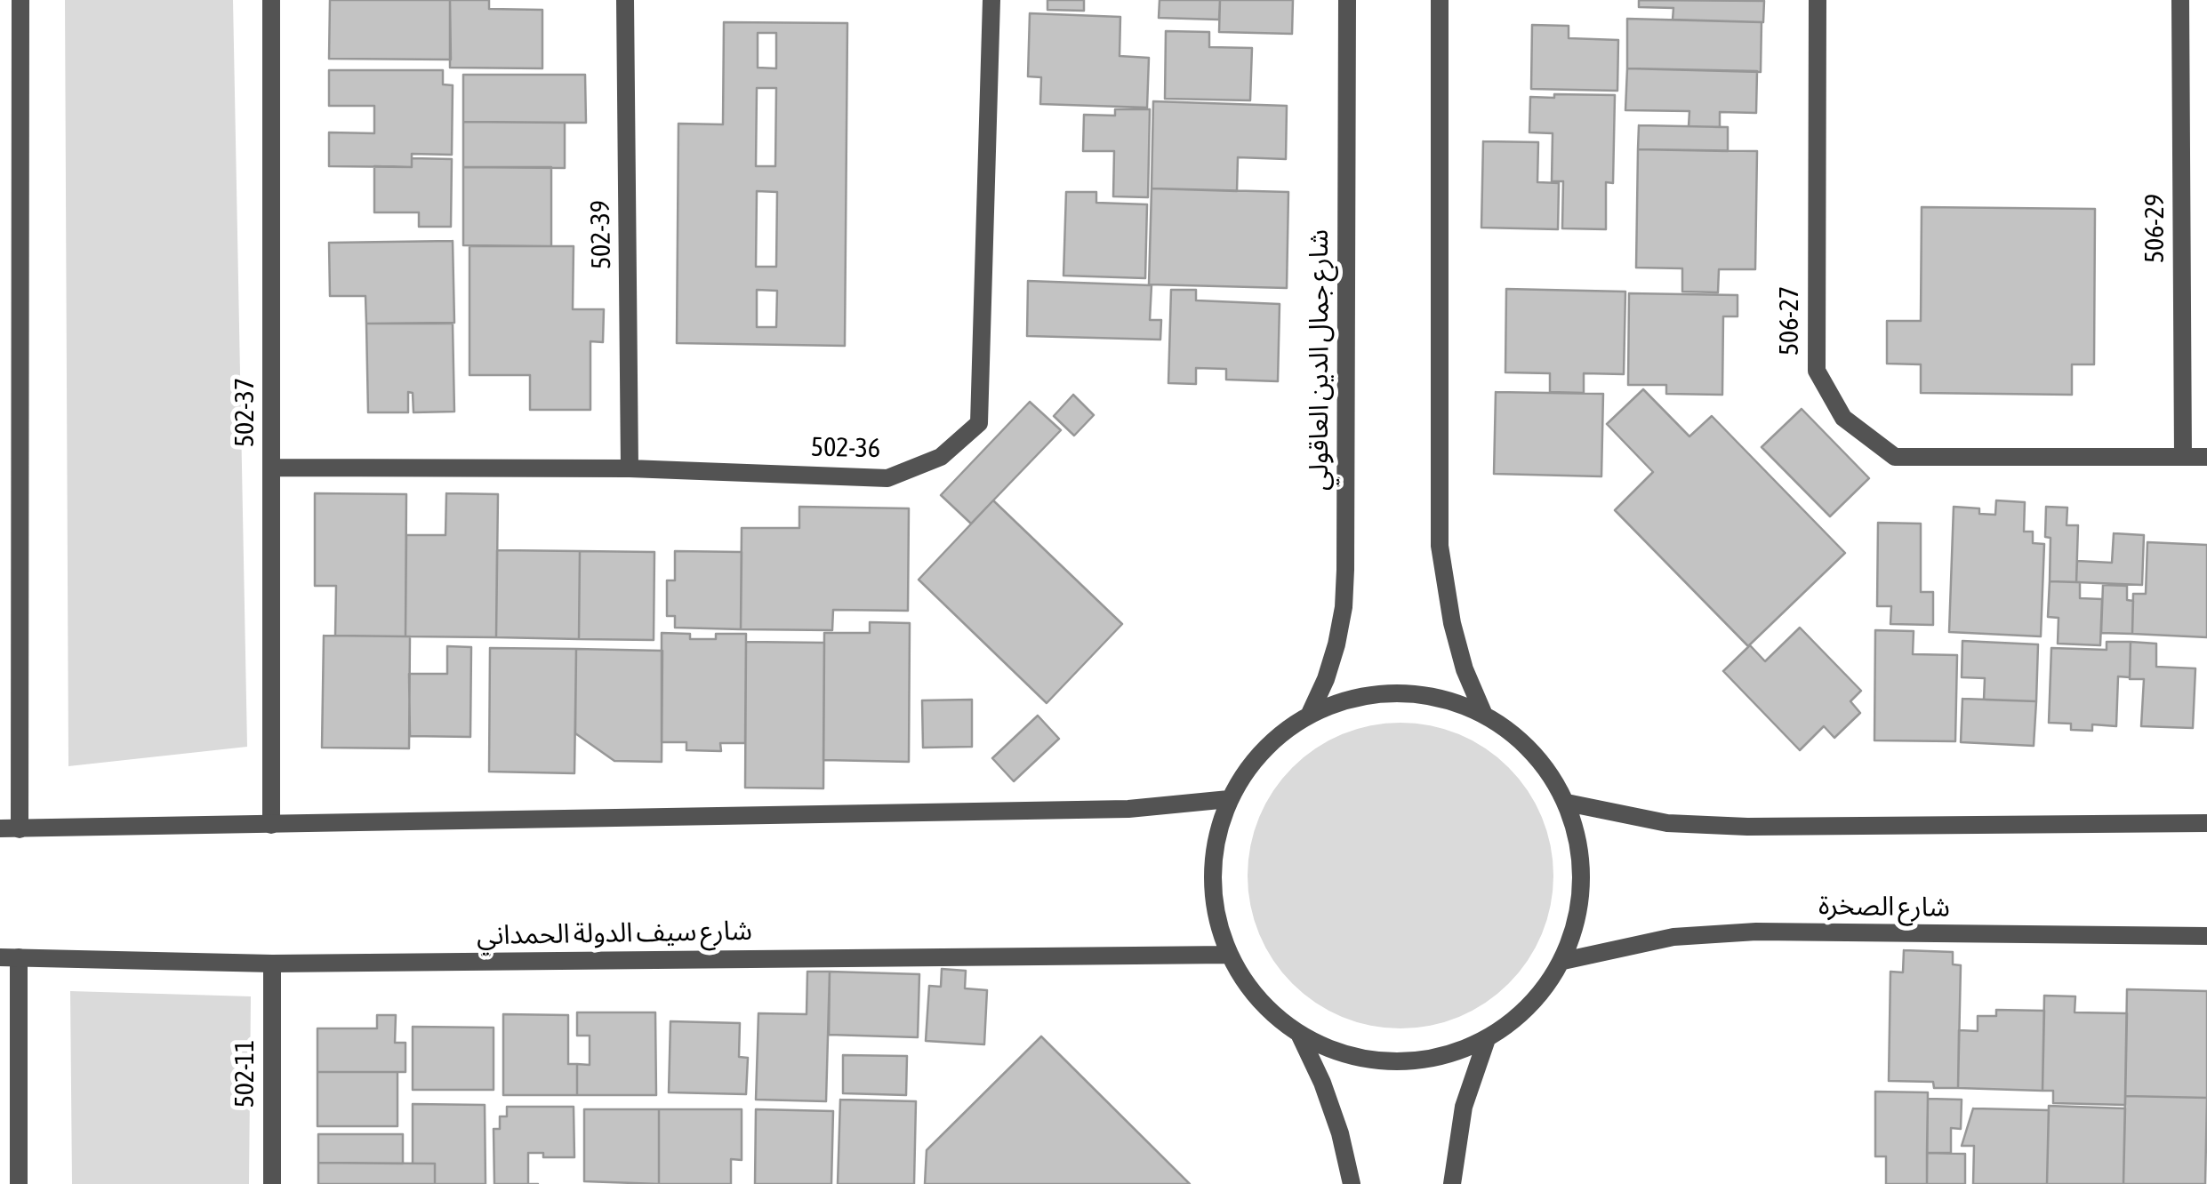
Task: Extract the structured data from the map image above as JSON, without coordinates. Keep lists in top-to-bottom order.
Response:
{
  "streets": {
    "street": [
      "506-29",
      "502-39",
      "506-27",
      "شارع جمال الدين العاقولي",
      "502-37",
      "502-36",
      "شارع الصخرة",
      "شارع سيف الدولة الحمداني",
      "502-11"
    ]
  },
  "crossings": [
    ["506-29", "506-27"],
    ["502-39", "502-36"],
    ["502-37", "502-36"],
    ["شارع سيف الدولة الحمداني", "502-11"]
  ]
}
